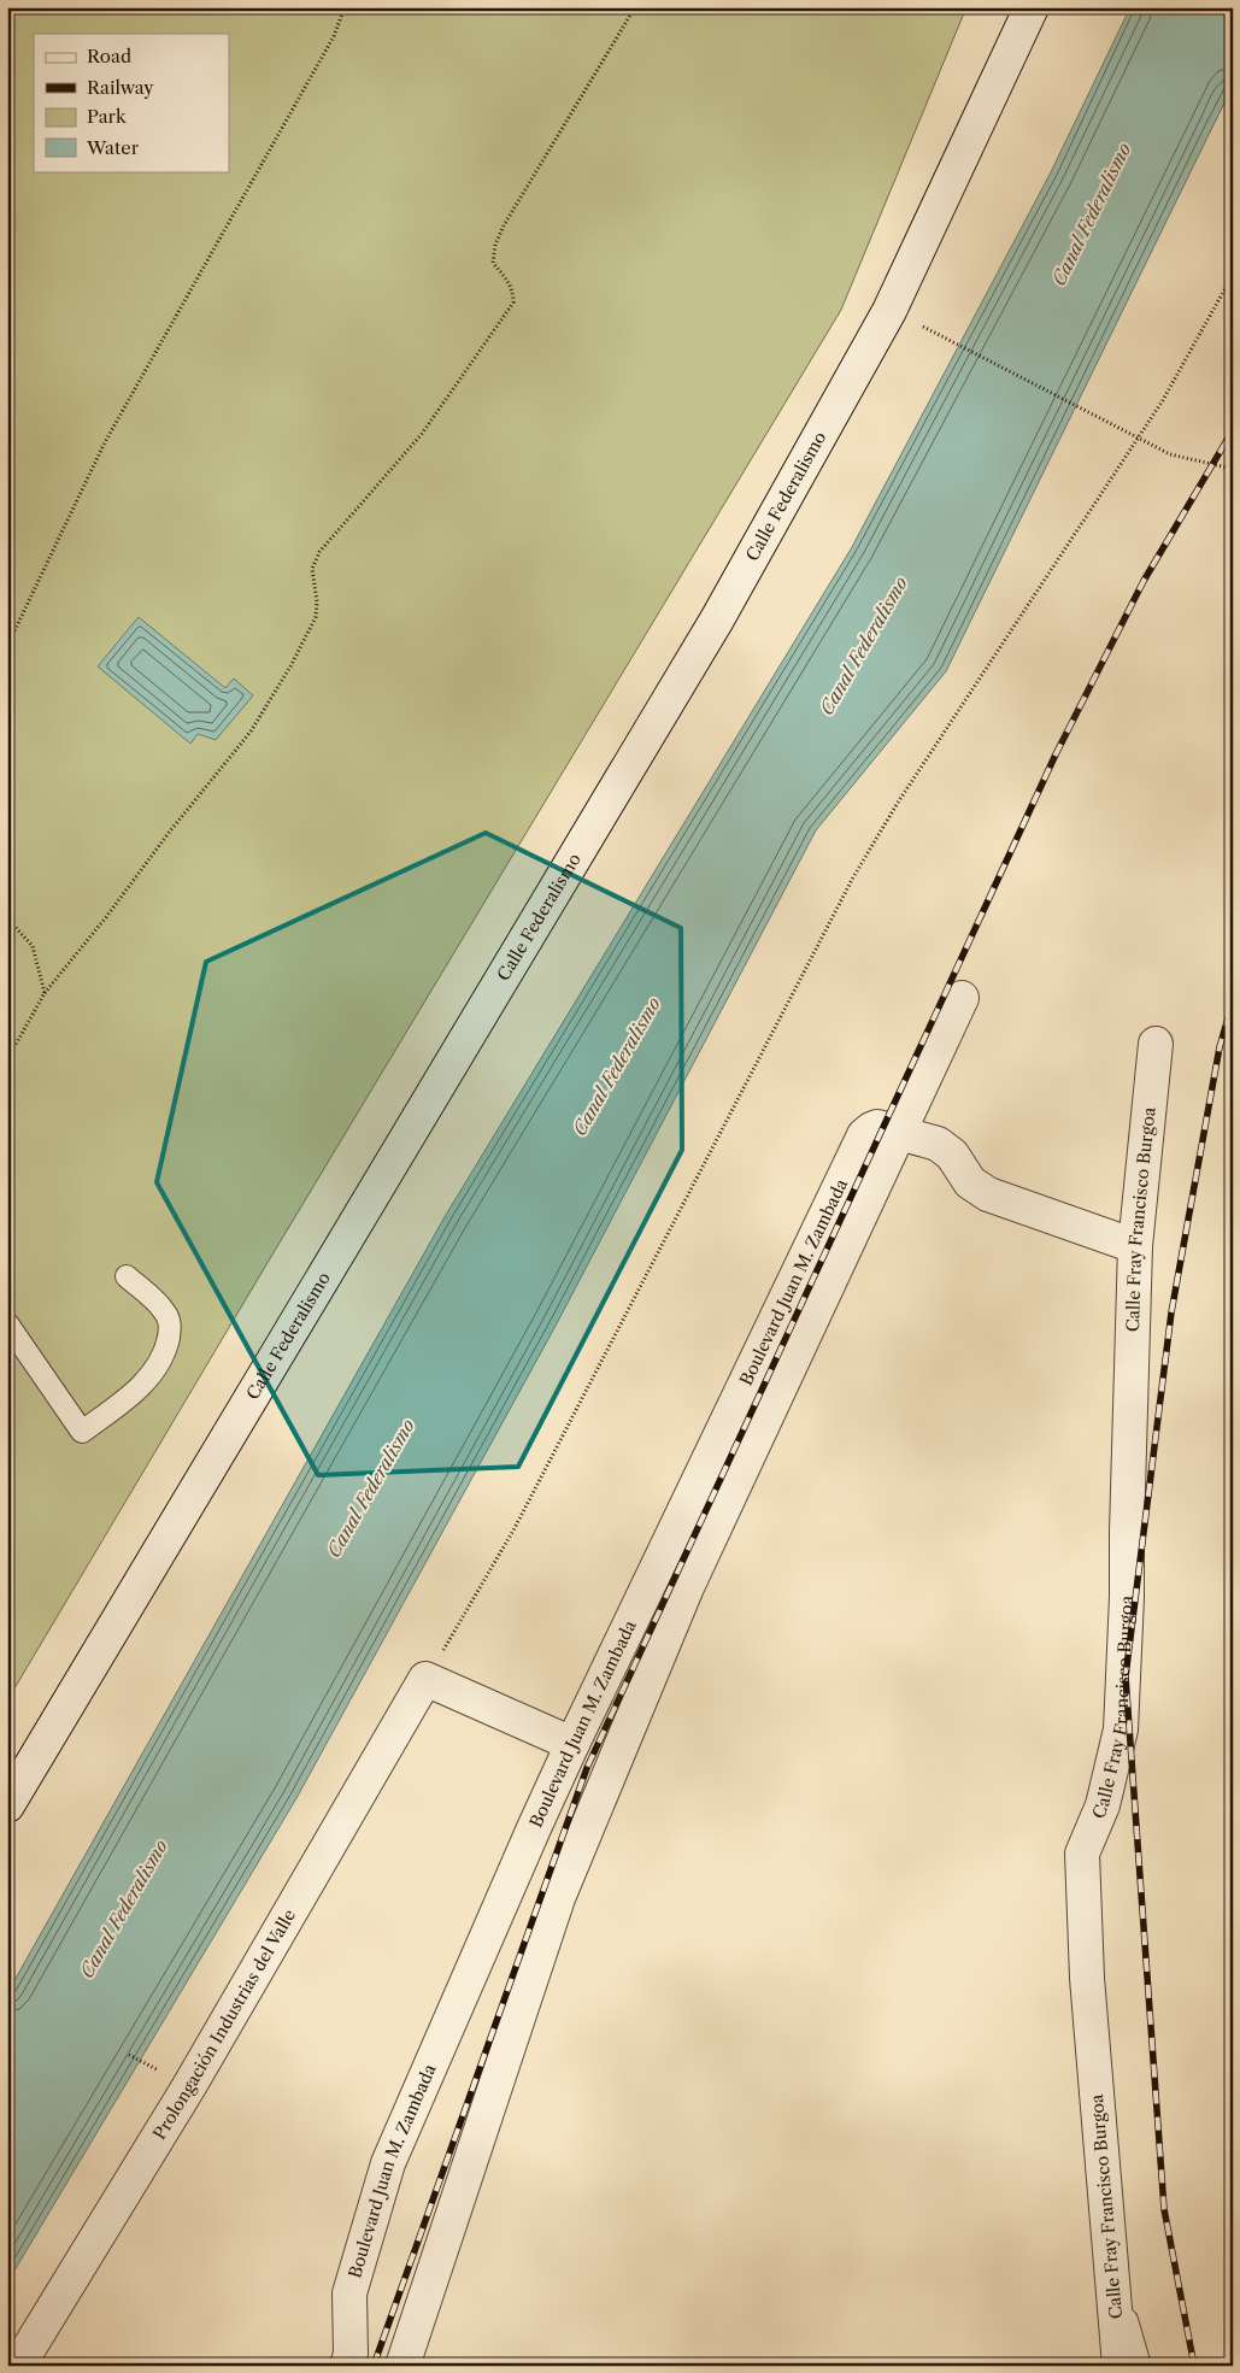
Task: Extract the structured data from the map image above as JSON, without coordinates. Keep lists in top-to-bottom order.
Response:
{
  "streets": {
    "street": [
      "Calle Federalismo",
      "Calle Fray Francisco Burgoa",
      "Boulevard Juan M. Zambada",
      "Prolongación Industrias del Valle"
    ]
  },
  "water": ["Canal Federalismo"],
  "legend": [
    "Road",
    "Railway",
    "Park",
    "Water"
  ]
}
